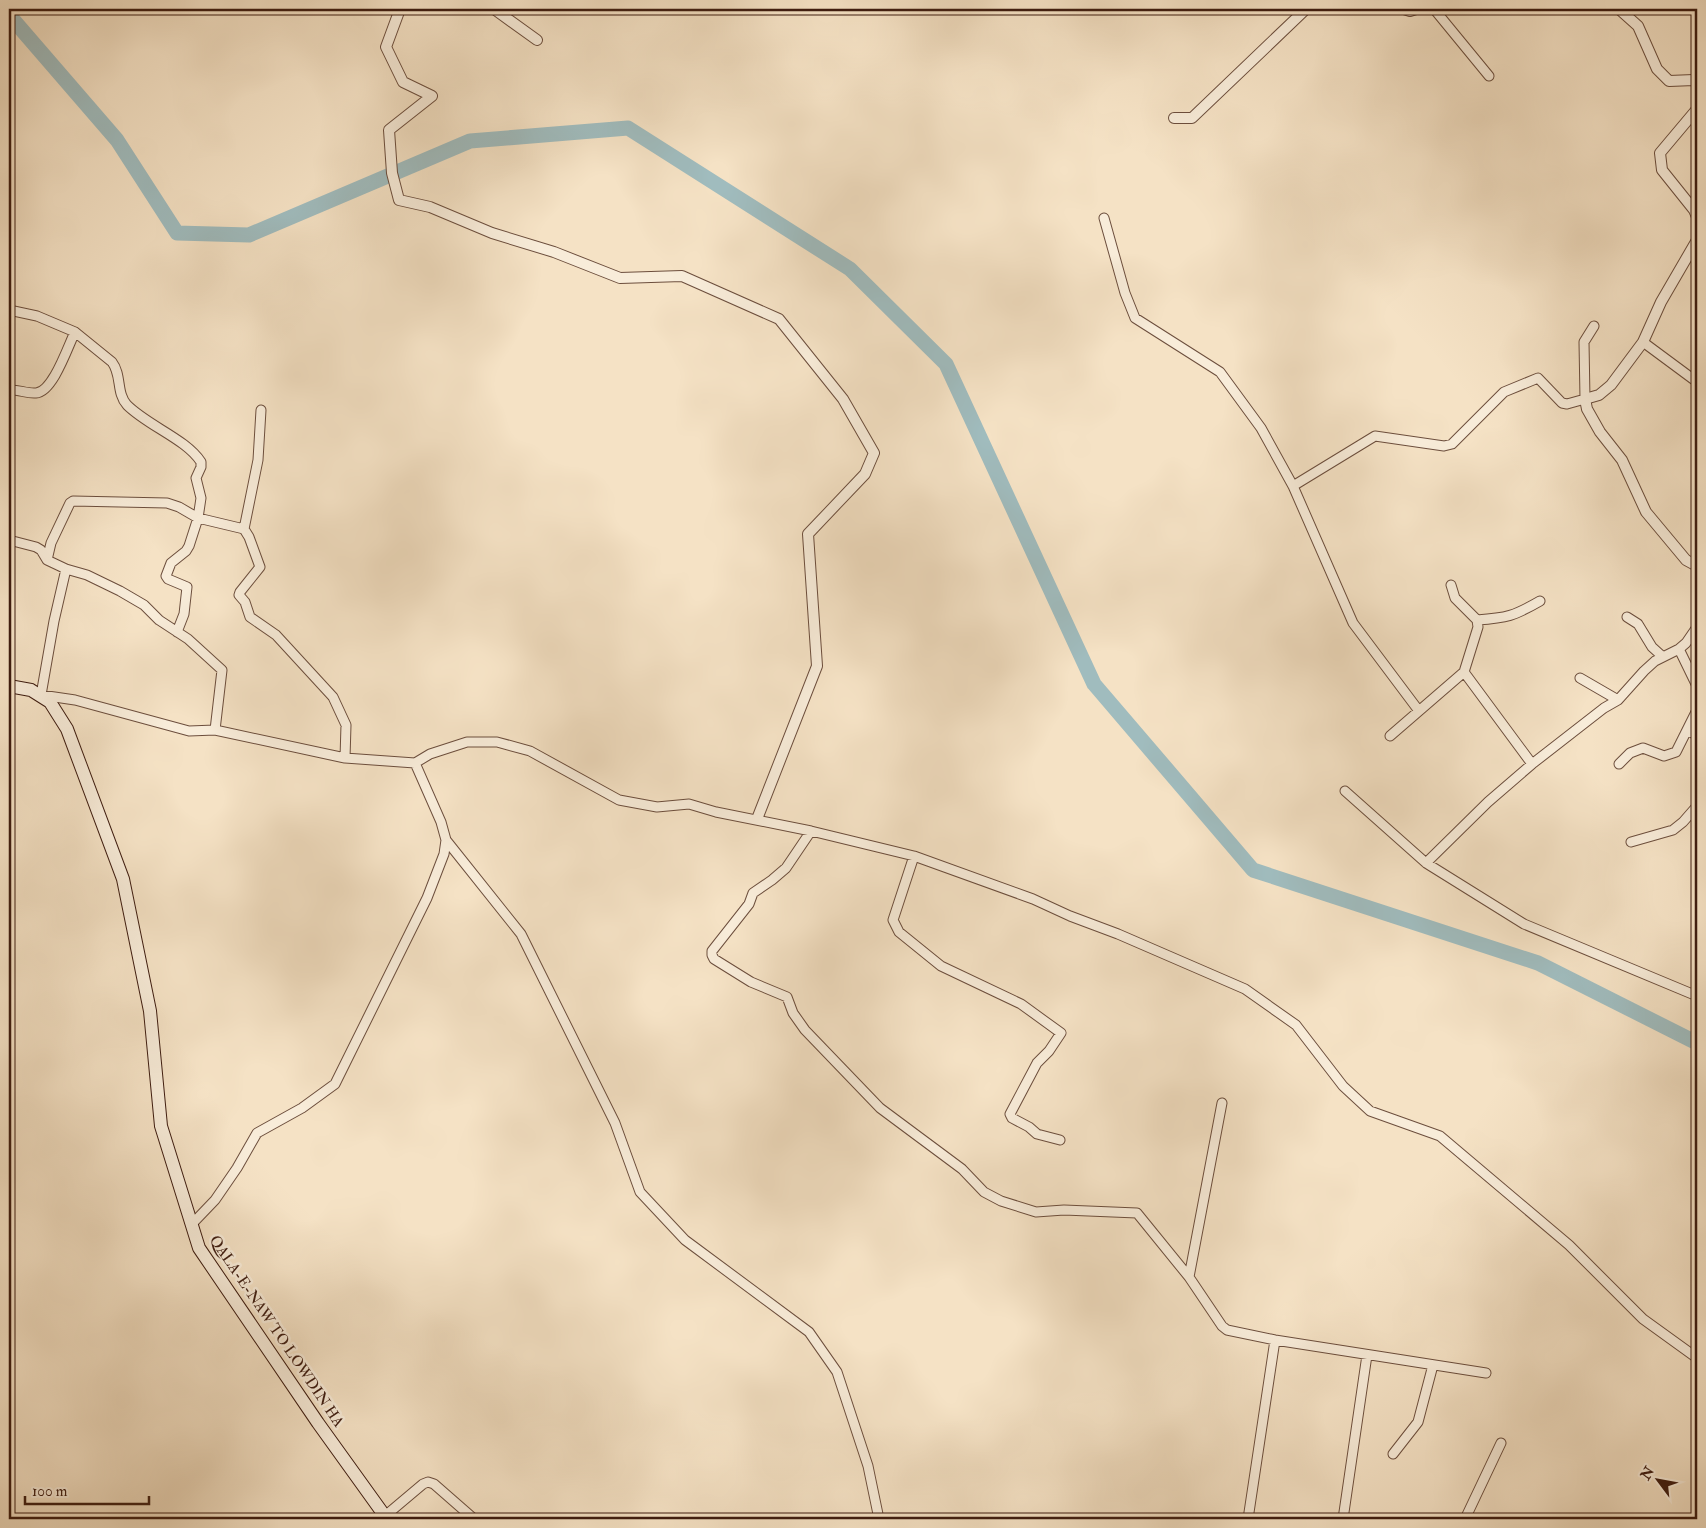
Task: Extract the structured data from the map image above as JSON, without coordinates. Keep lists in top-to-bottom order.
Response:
{
  "streets": {
    "main road": ["QALA-E-NAW TO LOWDIN HA"]
  },
  "scale_bar": "100 m",
  "north": "top left"
}
